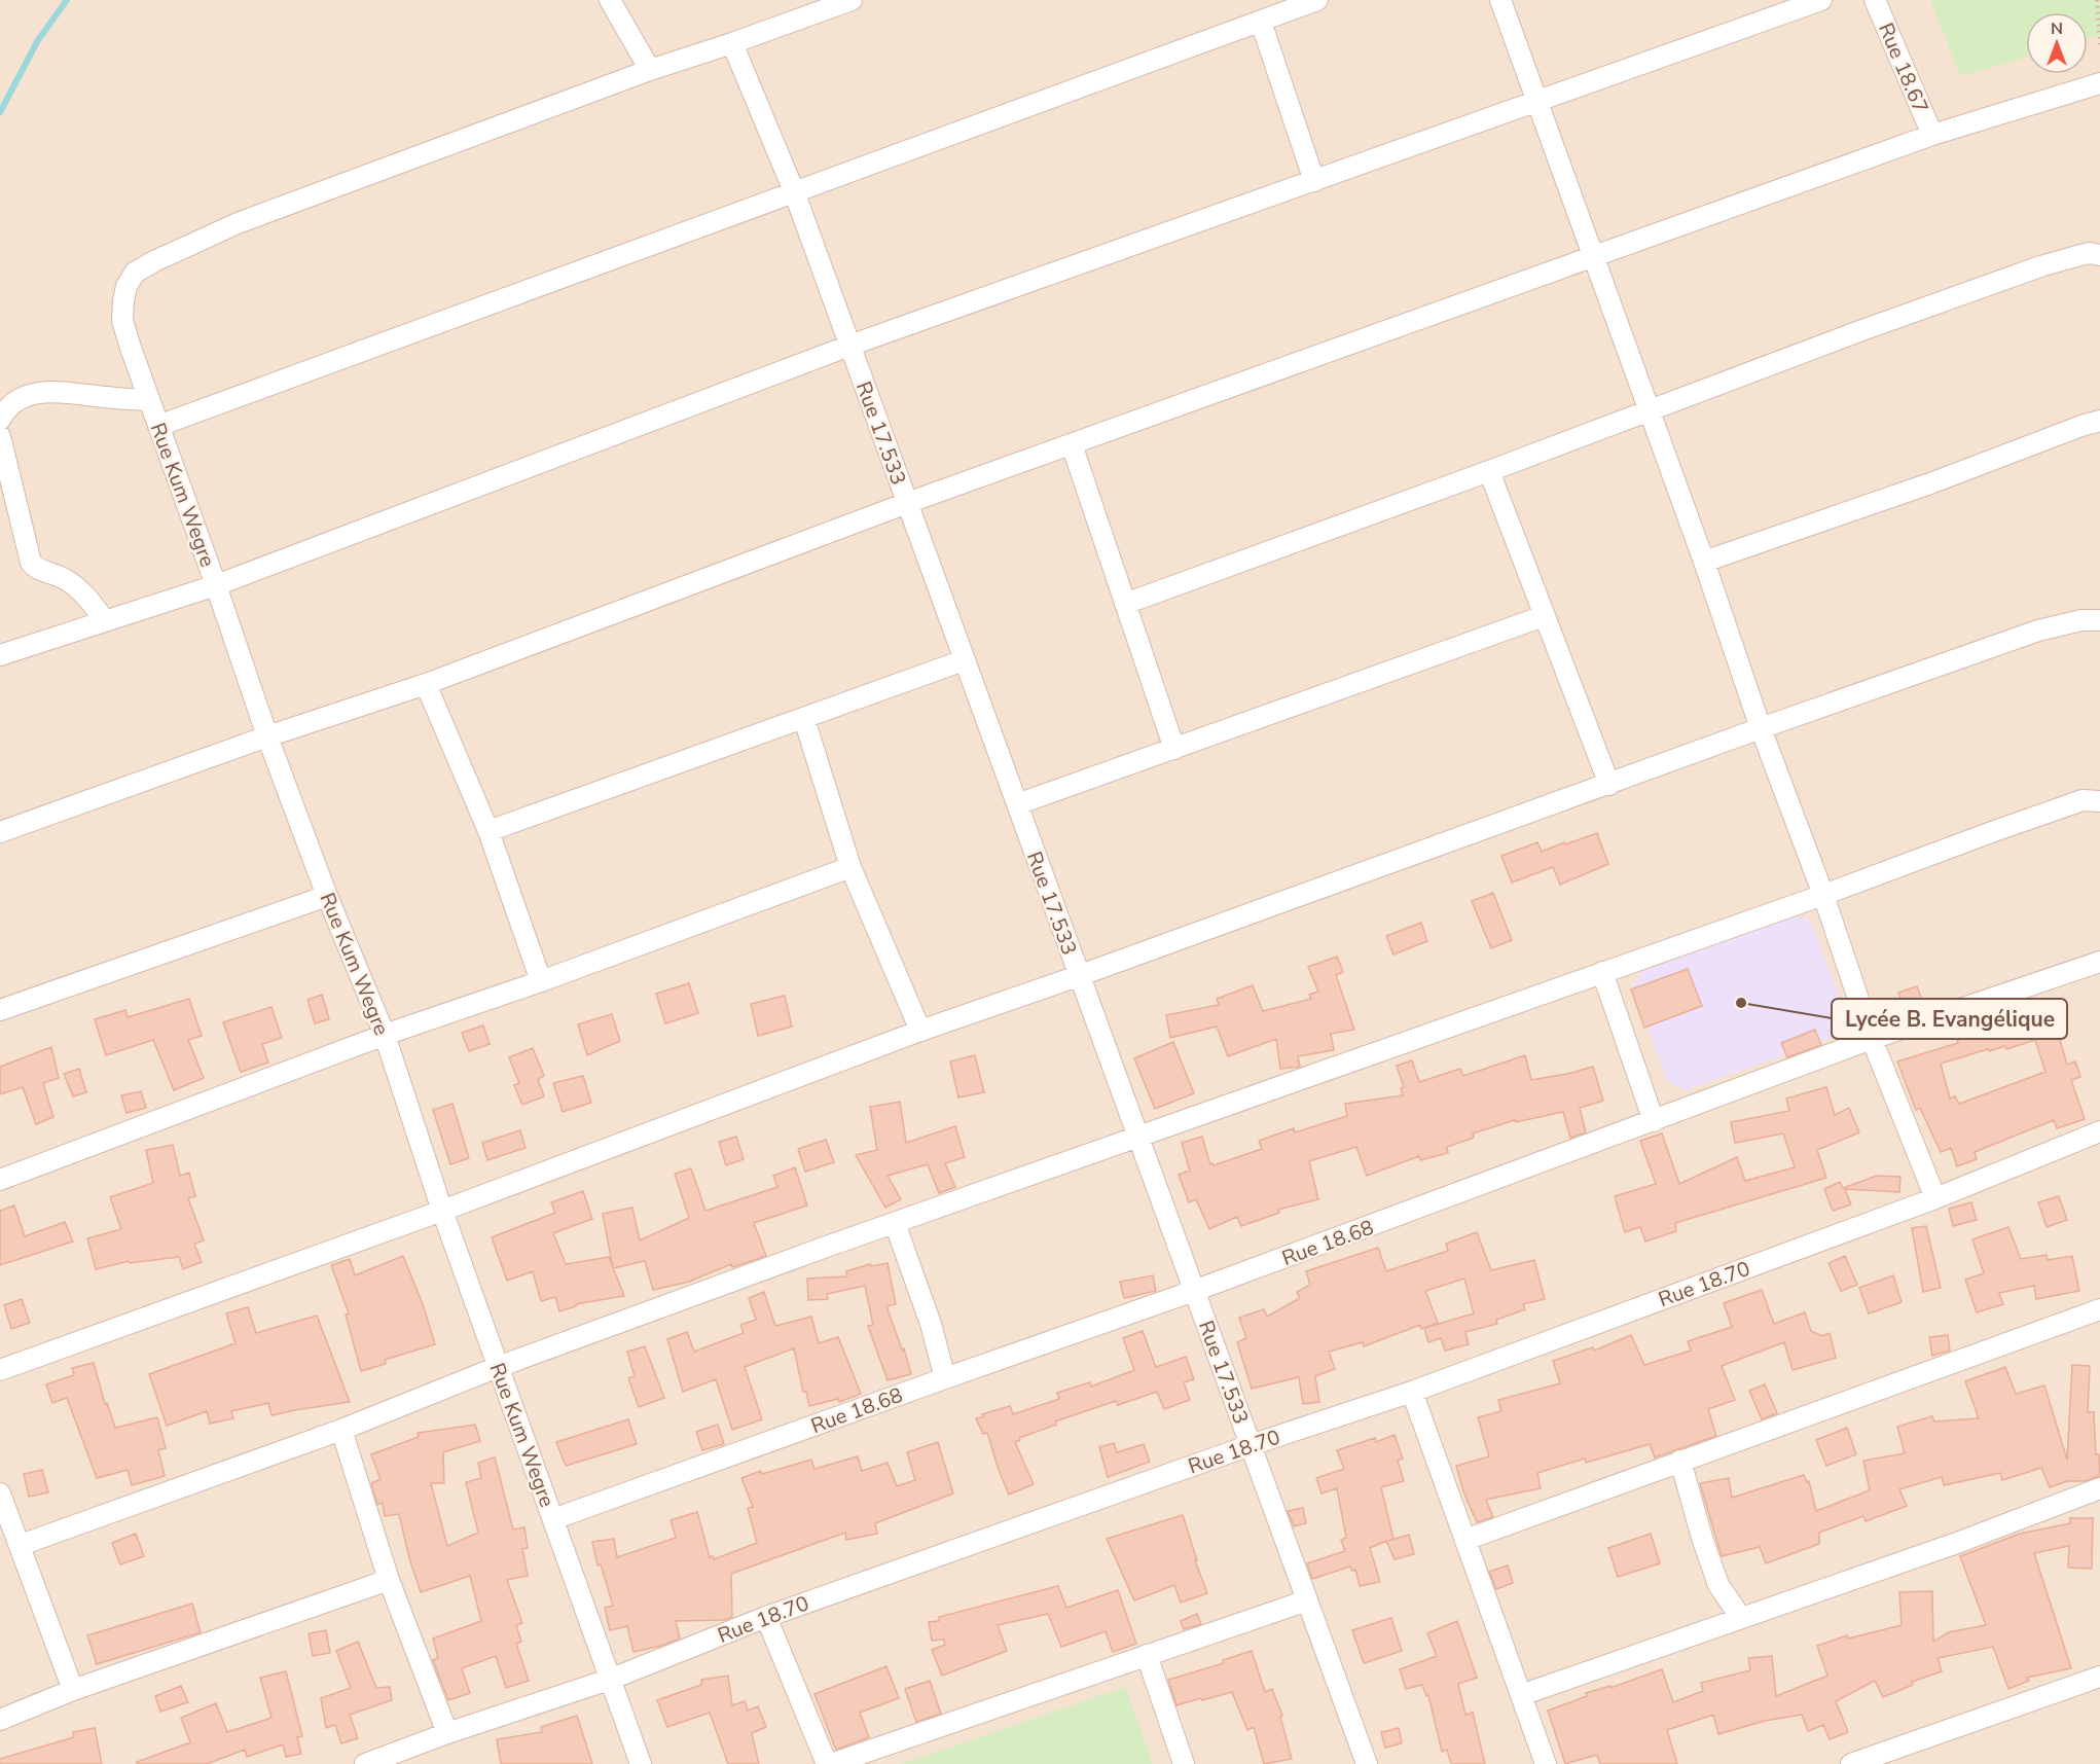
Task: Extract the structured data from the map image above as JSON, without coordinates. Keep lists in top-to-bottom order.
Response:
{
  "streets": {
    "street": [
      "Rue 18.67",
      "Rue 17.533",
      "Rue Kum Wegre",
      "Rue 18.68",
      "Rue 18.70"
    ]
  },
  "crossings": [
    ["Rue 17.533", "Rue Kum Wegre"],
    ["Rue 17.533", "Rue 18.68"],
    ["Rue 17.533", "Rue 18.70"],
    ["Rue Kum Wegre", "Rue 18.68"],
    ["Rue Kum Wegre", "Rue 18.70"]
  ],
  "places": ["Lycée B. Evangélique"],
  "north": "top"
}
